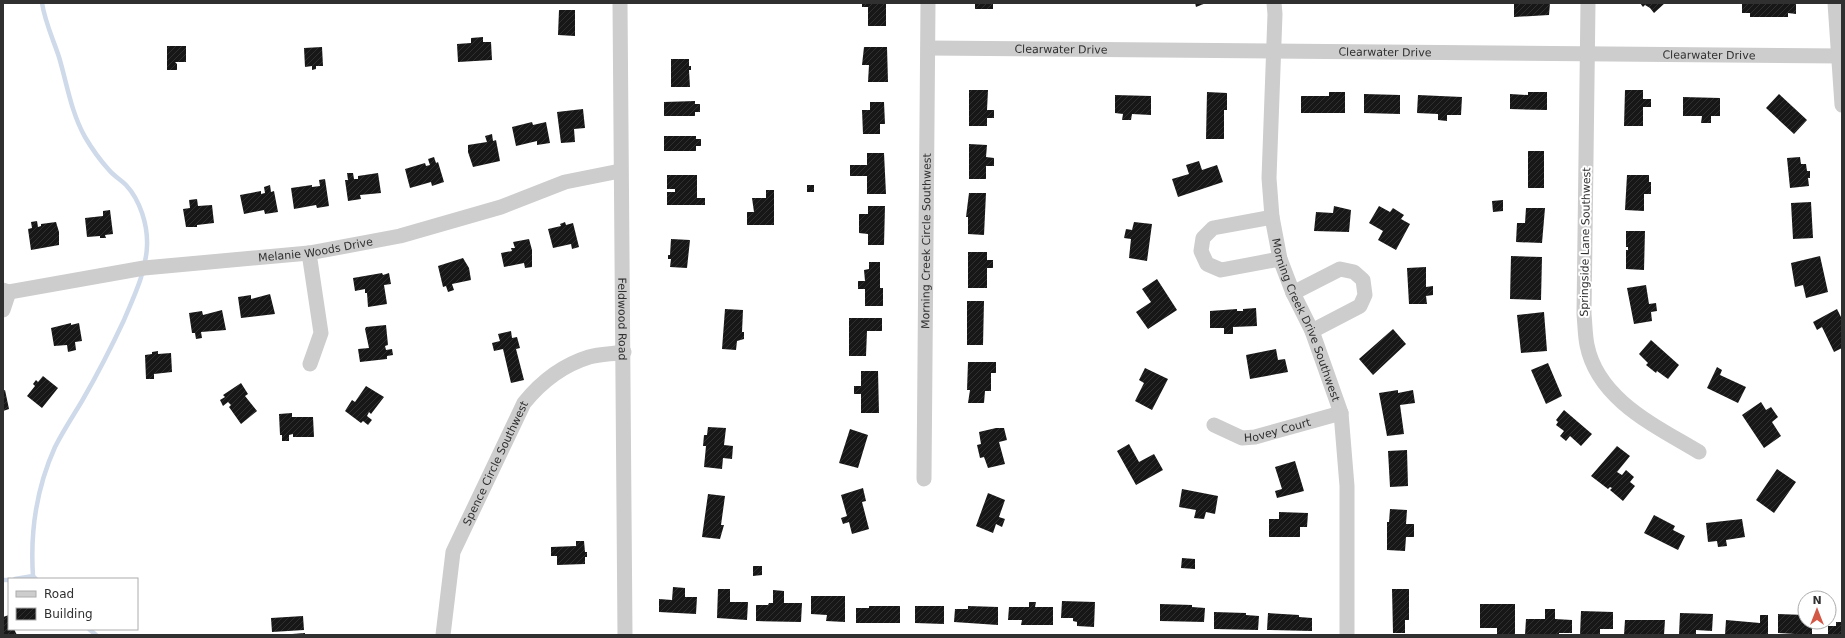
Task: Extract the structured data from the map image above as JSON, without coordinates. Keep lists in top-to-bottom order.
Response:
{
  "streets": {
    "street": [
      "Clearwater Drive",
      "Morning Creek Circle Southwest",
      "Springside Lane Southwest",
      "Melanie Woods Drive",
      "Feldwood Road",
      "Morning Creek Drive Southwest",
      "Hovey Court",
      "Spence Circle Southwest"
    ]
  },
  "crossings": [
    ["Clearwater Drive", "Morning Creek Circle Southwest"],
    ["Clearwater Drive", "Springside Lane Southwest"],
    ["Clearwater Drive", "Morning Creek Drive Southwest"],
    ["Melanie Woods Drive", "Feldwood Road"],
    ["Feldwood Road", "Spence Circle Southwest"],
    ["Morning Creek Drive Southwest", "Hovey Court"]
  ],
  "legend": ["Road", "Building"],
  "north": "top"
}
